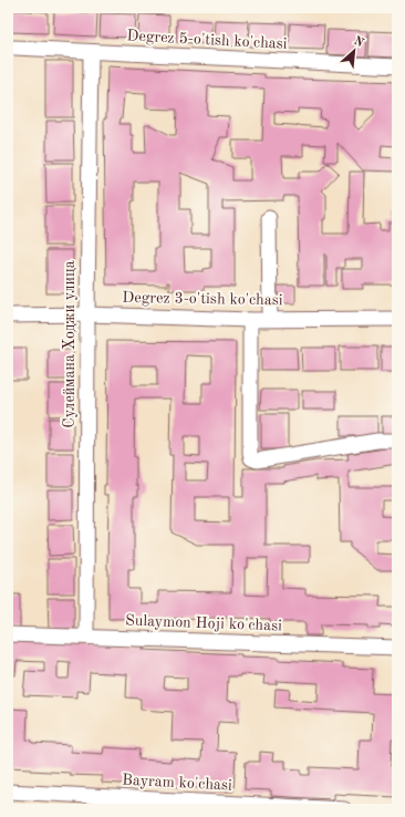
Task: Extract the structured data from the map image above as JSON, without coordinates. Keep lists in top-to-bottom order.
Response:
{
  "streets": {
    "street": [
      "Degrez 5-o'tish ko'chasi",
      "Degrez 3-o'tish ko'chasi",
      "Сулеймана Ходжи улица",
      "Sulaymon Hoji ko'chasi",
      "Bayram ko'chasi"
    ]
  },
  "crossings": [
    ["Degrez 5-o'tish ko'chasi", "Сулеймана Ходжи улица"],
    ["Degrez 3-o'tish ko'chasi", "Сулеймана Ходжи улица"],
    ["Сулеймана Ходжи улица", "Sulaymon Hoji ko'chasi"]
  ],
  "north": "top right"
}
